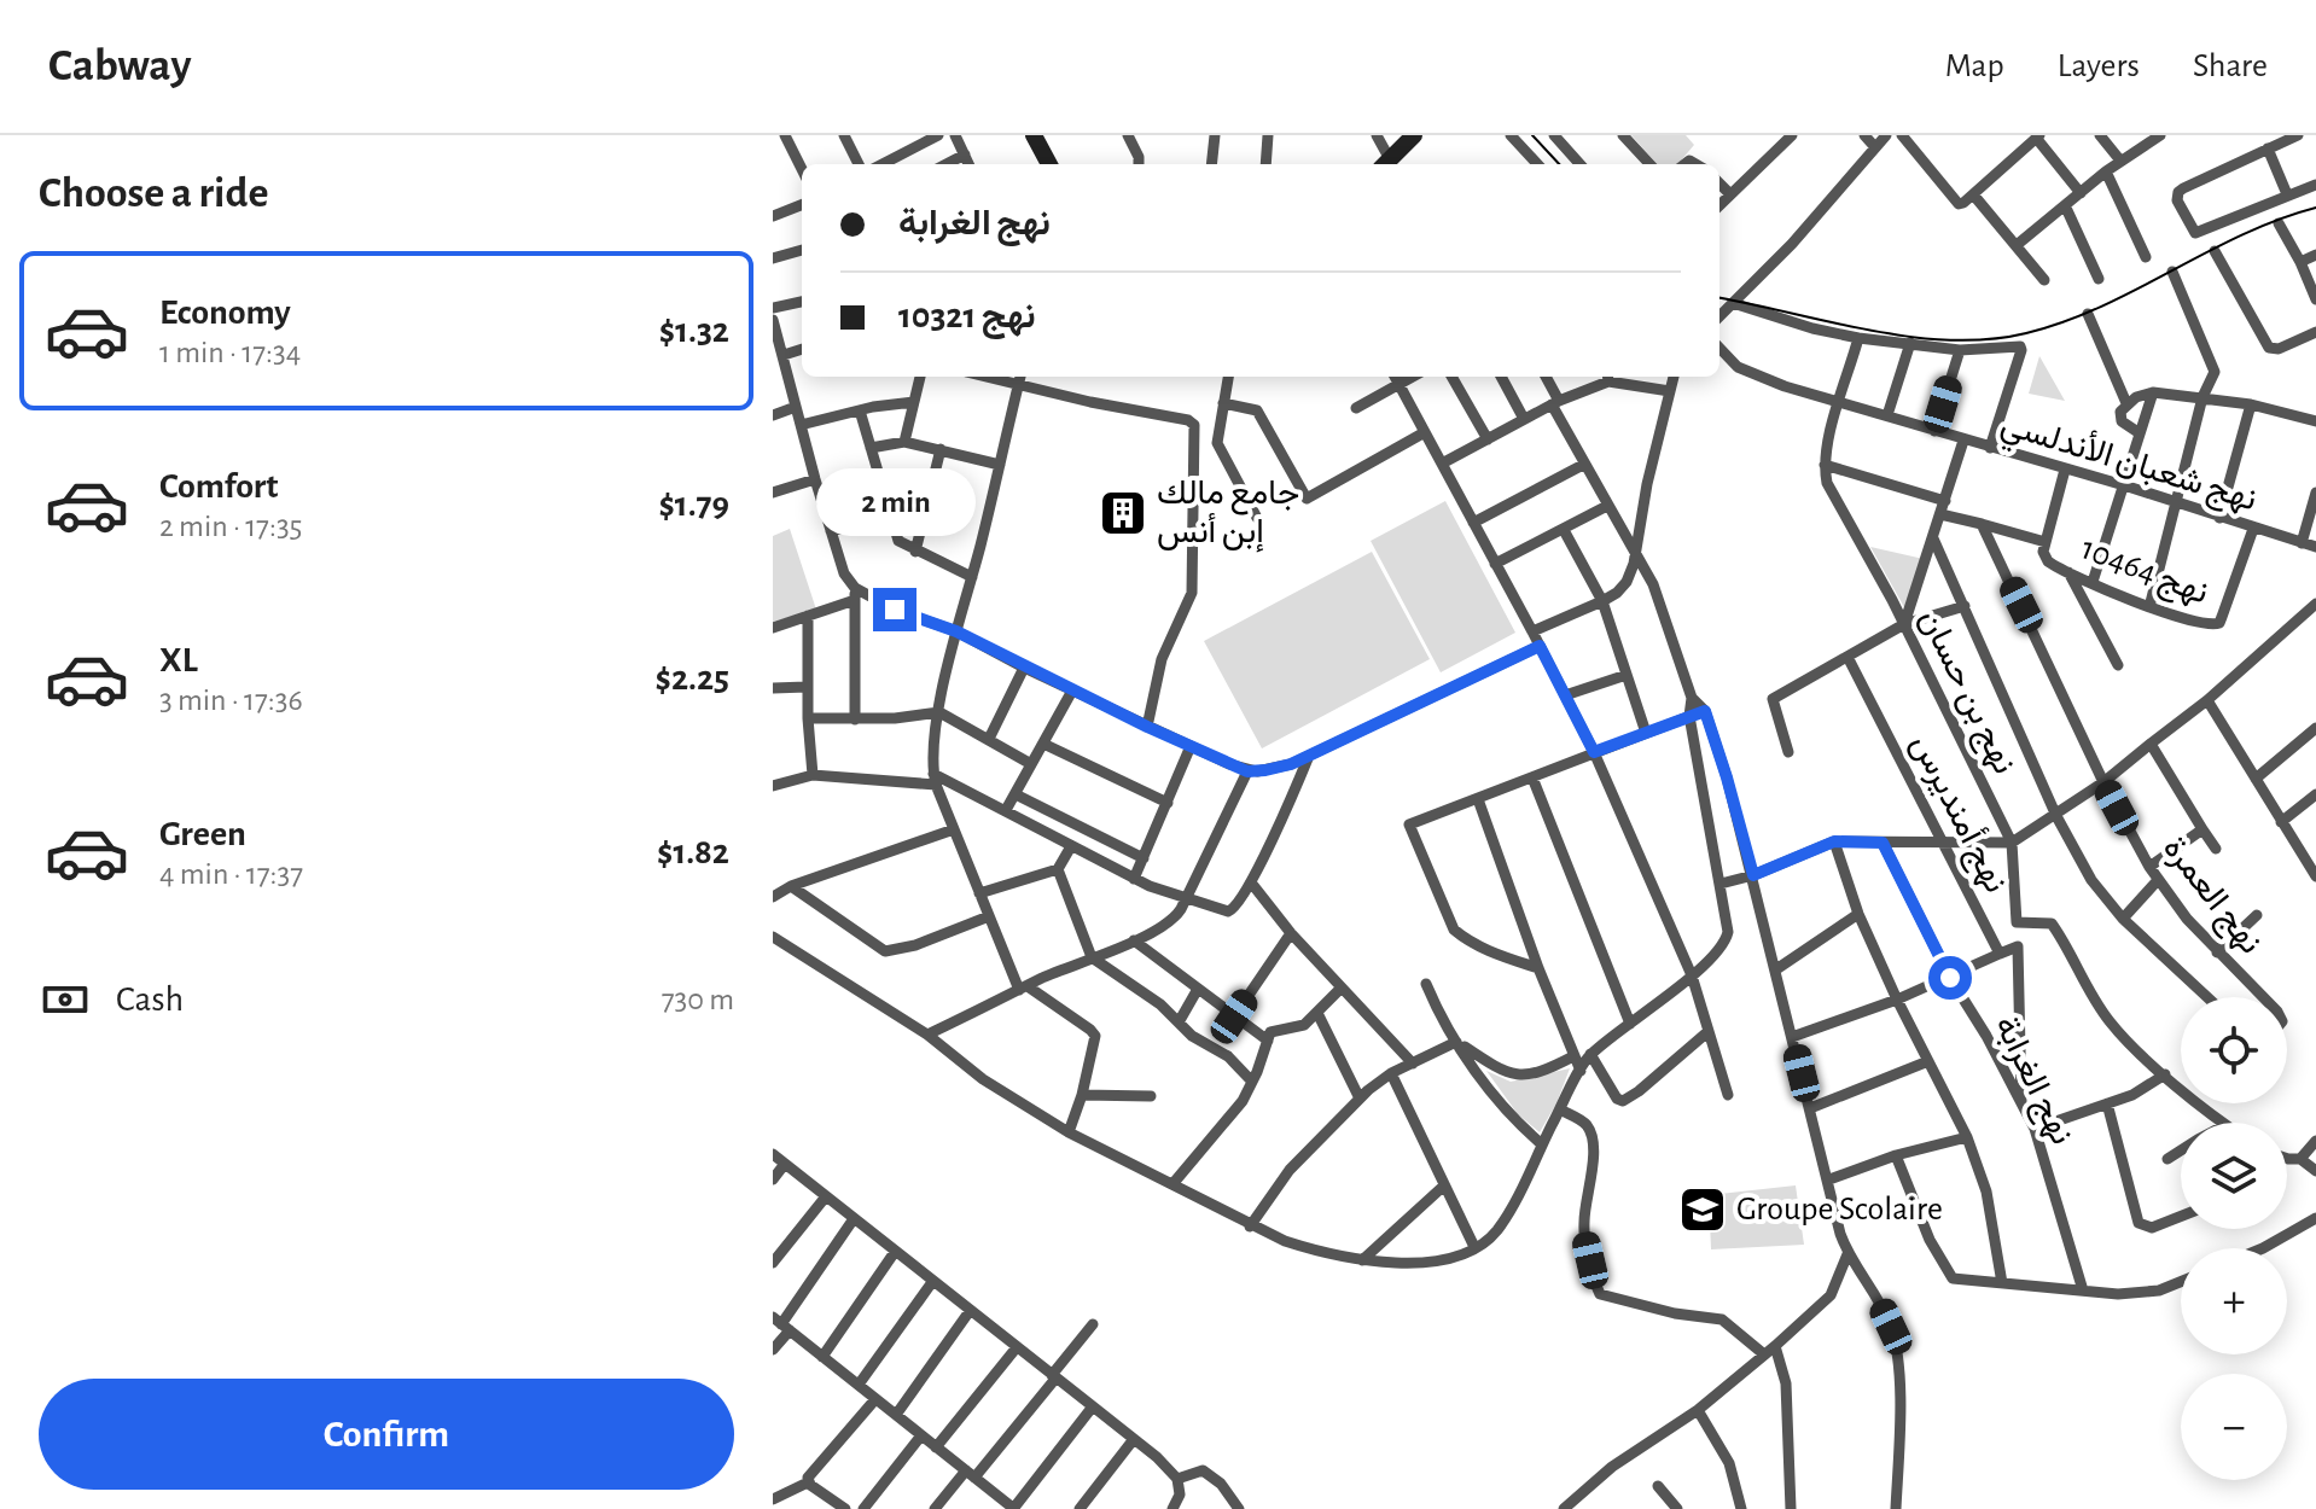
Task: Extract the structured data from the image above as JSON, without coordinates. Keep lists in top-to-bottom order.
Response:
{
  "streets": {
    "street": [
      "نهج شعبان الأندلسي",
      "نهج 10464",
      "نهج بن حسان",
      "نهج أمنديرس",
      "نهج العمرة",
      "نهج الغرابة"
    ]
  },
  "crossings": [
    ["نهج شعبان الأندلسي", "نهج 10464"]
  ],
  "places": {
    "building": ["جامع مالك إبن أنس"],
    "school or university": ["Groupe Scolaire"]
  },
  "page": {
    "header": "Cabway",
    "nav": ["Map", "Layers", "Share"],
    "heading": "Choose a ride",
    "banner": ["نهج الغرابة", "نهج 10321"],
    "list": [
      {
        "name": "Economy",
        "note": "1 min · 17:34",
        "value": "$1.32"
      },
      {
        "name": "Comfort",
        "note": "2 min · 17:35",
        "value": "$1.79"
      },
      {
        "name": "XL",
        "note": "3 min · 17:36",
        "value": "$2.25"
      },
      {
        "name": "Green",
        "note": "4 min · 17:37",
        "value": "$1.82"
      }
    ],
    "bubble": "2 min",
    "pay": ["Cash", "730 m"],
    "map_buttons": ["+", "−"],
    "buttons": "Confirm"
  }
}
